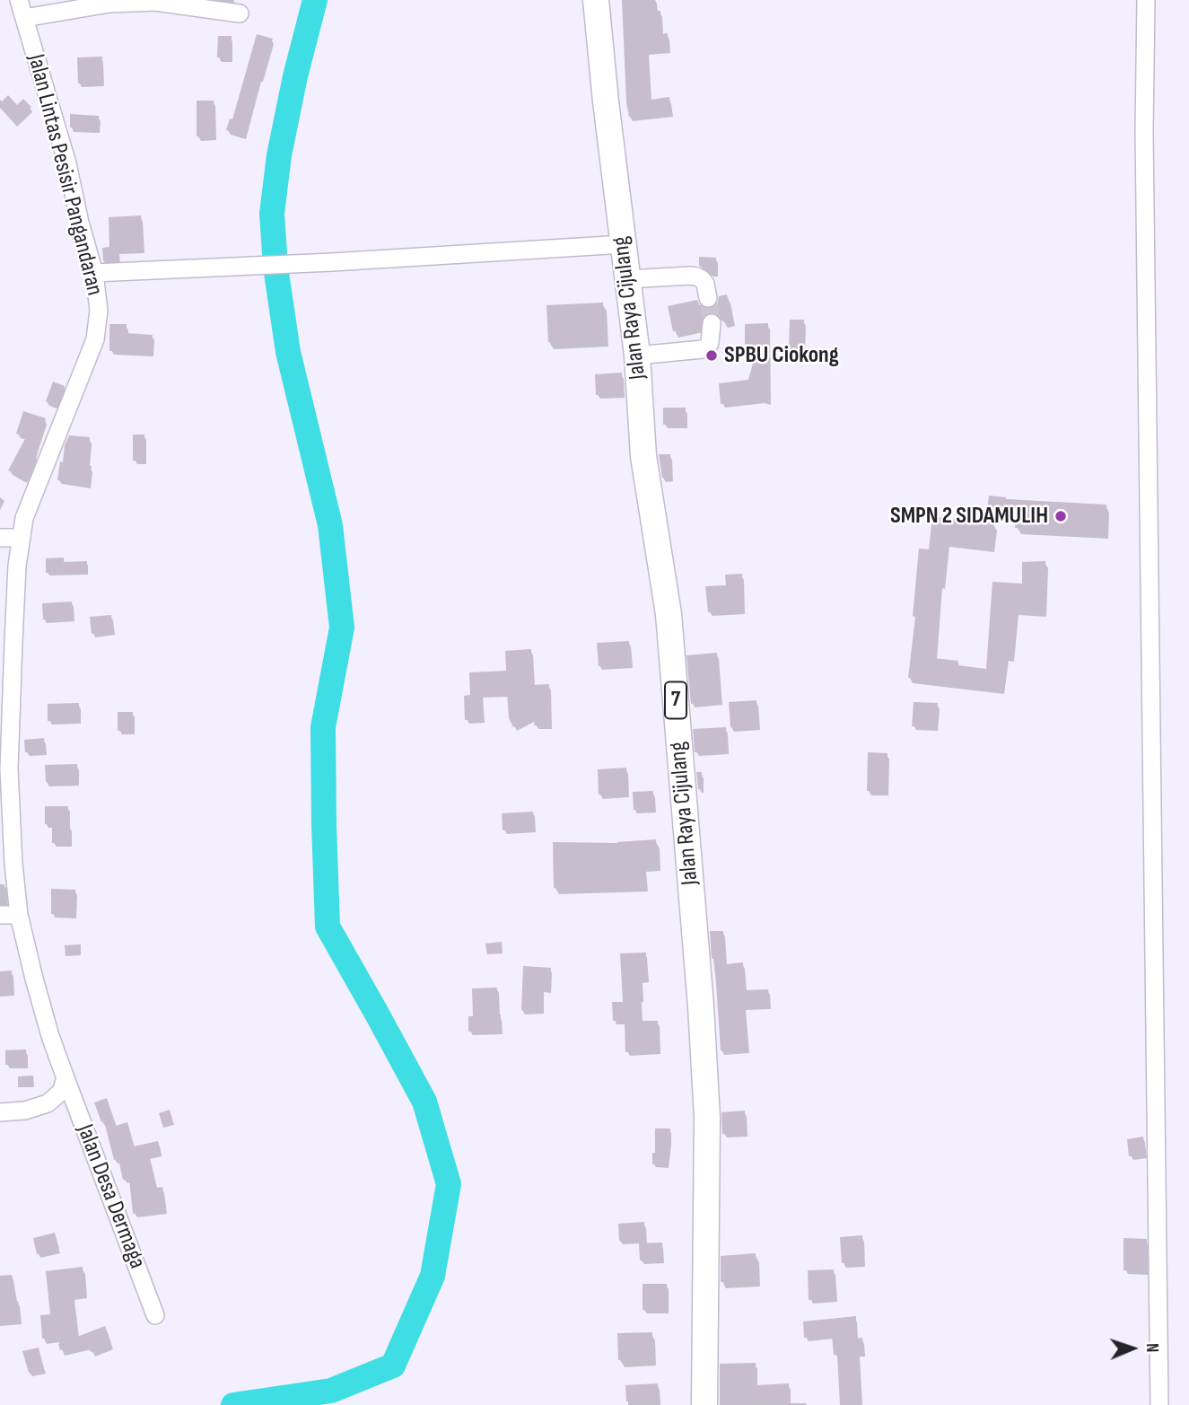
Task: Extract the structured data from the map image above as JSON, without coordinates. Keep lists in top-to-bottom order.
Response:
{
  "streets": {
    "highway": ["Jalan Raya Cijulang", "7"],
    "street": ["Jalan Lintas Pesisir Pangandaran", "Jalan Desa Dermaga"]
  },
  "crossings": [
    ["Jalan Lintas Pesisir Pangandaran", "Jalan Desa Dermaga"]
  ],
  "places": ["SPBU Ciokong", "SMPN 2 SIDAMULIH"],
  "north": "right"
}
